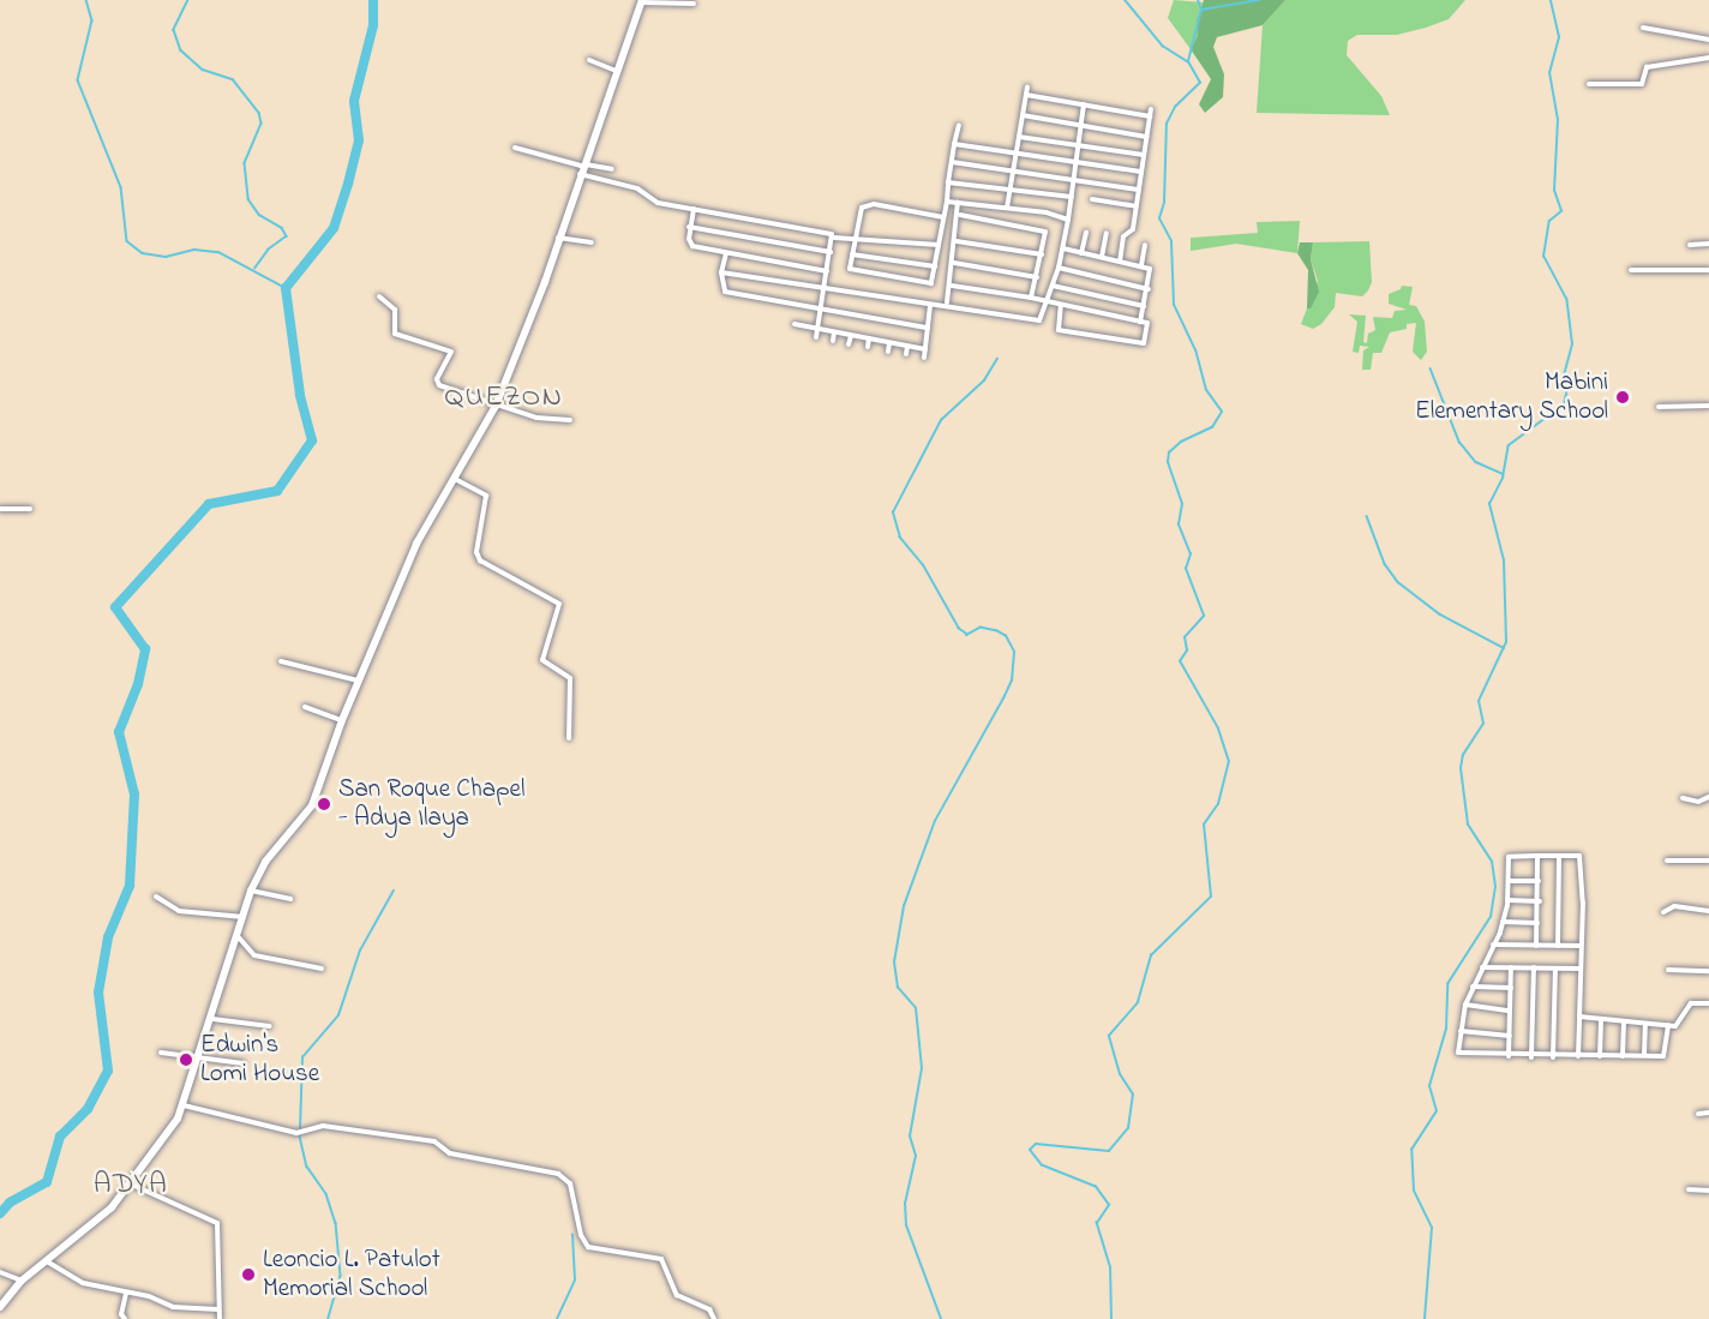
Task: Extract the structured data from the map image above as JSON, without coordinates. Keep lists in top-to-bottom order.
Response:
{
  "districts": ["QUEZON", "ADYA"],
  "places": [
    "Mabini Elementary School",
    "San Roque Chapel - Adya Ilaya",
    "Edwin's Lomi House",
    "Leoncio L. Patulot Memorial School"
  ]
}
